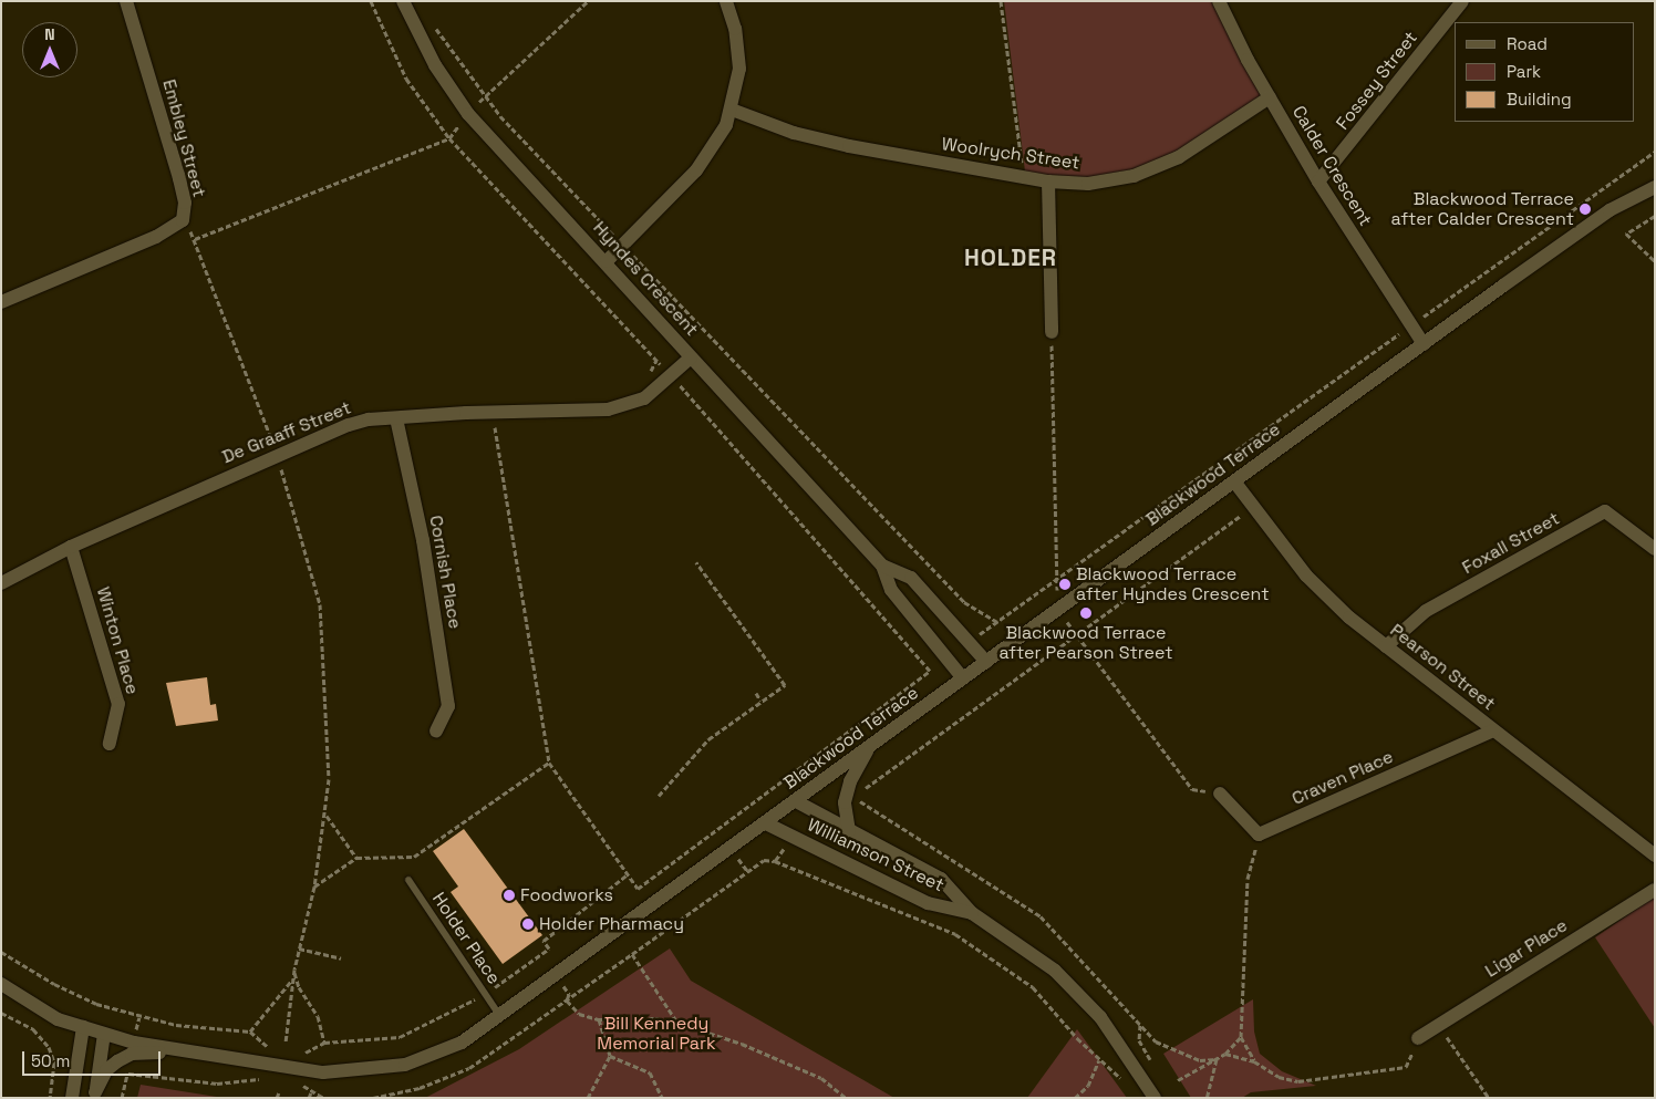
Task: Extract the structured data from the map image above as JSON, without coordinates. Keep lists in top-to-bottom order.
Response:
{
  "streets": {
    "street": [
      "Fossey Street",
      "Embley Street",
      "Woolrych Street",
      "Calder Crescent",
      "Hyndes Crescent",
      "De Graaff Street",
      "Blackwood Terrace",
      "Foxall Street",
      "Cornish Place",
      "Winton Place",
      "Pearson Street",
      "Craven Place",
      "Williamson Street",
      "Ligar Place"
    ],
    "lane": ["Holder Place"]
  },
  "crossings": [
    ["Fossey Street", "Calder Crescent"],
    ["Woolrych Street", "Calder Crescent"],
    ["Calder Crescent", "Blackwood Terrace"],
    ["Hyndes Crescent", "De Graaff Street"],
    ["Hyndes Crescent", "Blackwood Terrace"],
    ["De Graaff Street", "Cornish Place"],
    ["De Graaff Street", "Winton Place"],
    ["Blackwood Terrace", "Pearson Street"],
    ["Blackwood Terrace", "Williamson Street"],
    ["Blackwood Terrace", "Holder Place"],
    ["Foxall Street", "Pearson Street"],
    ["Pearson Street", "Craven Place"]
  ],
  "districts": ["HOLDER"],
  "parks": ["Bill Kennedy Memorial Park"],
  "places": [
    "Blackwood Terrace after Calder Crescent",
    "Blackwood Terrace after Hyndes Crescent",
    "Blackwood Terrace after Pearson Street",
    "Foodworks",
    "Holder Pharmacy"
  ],
  "legend": ["Road", "Park", "Building"],
  "scale_bar": "50 m",
  "north": "top"
}
